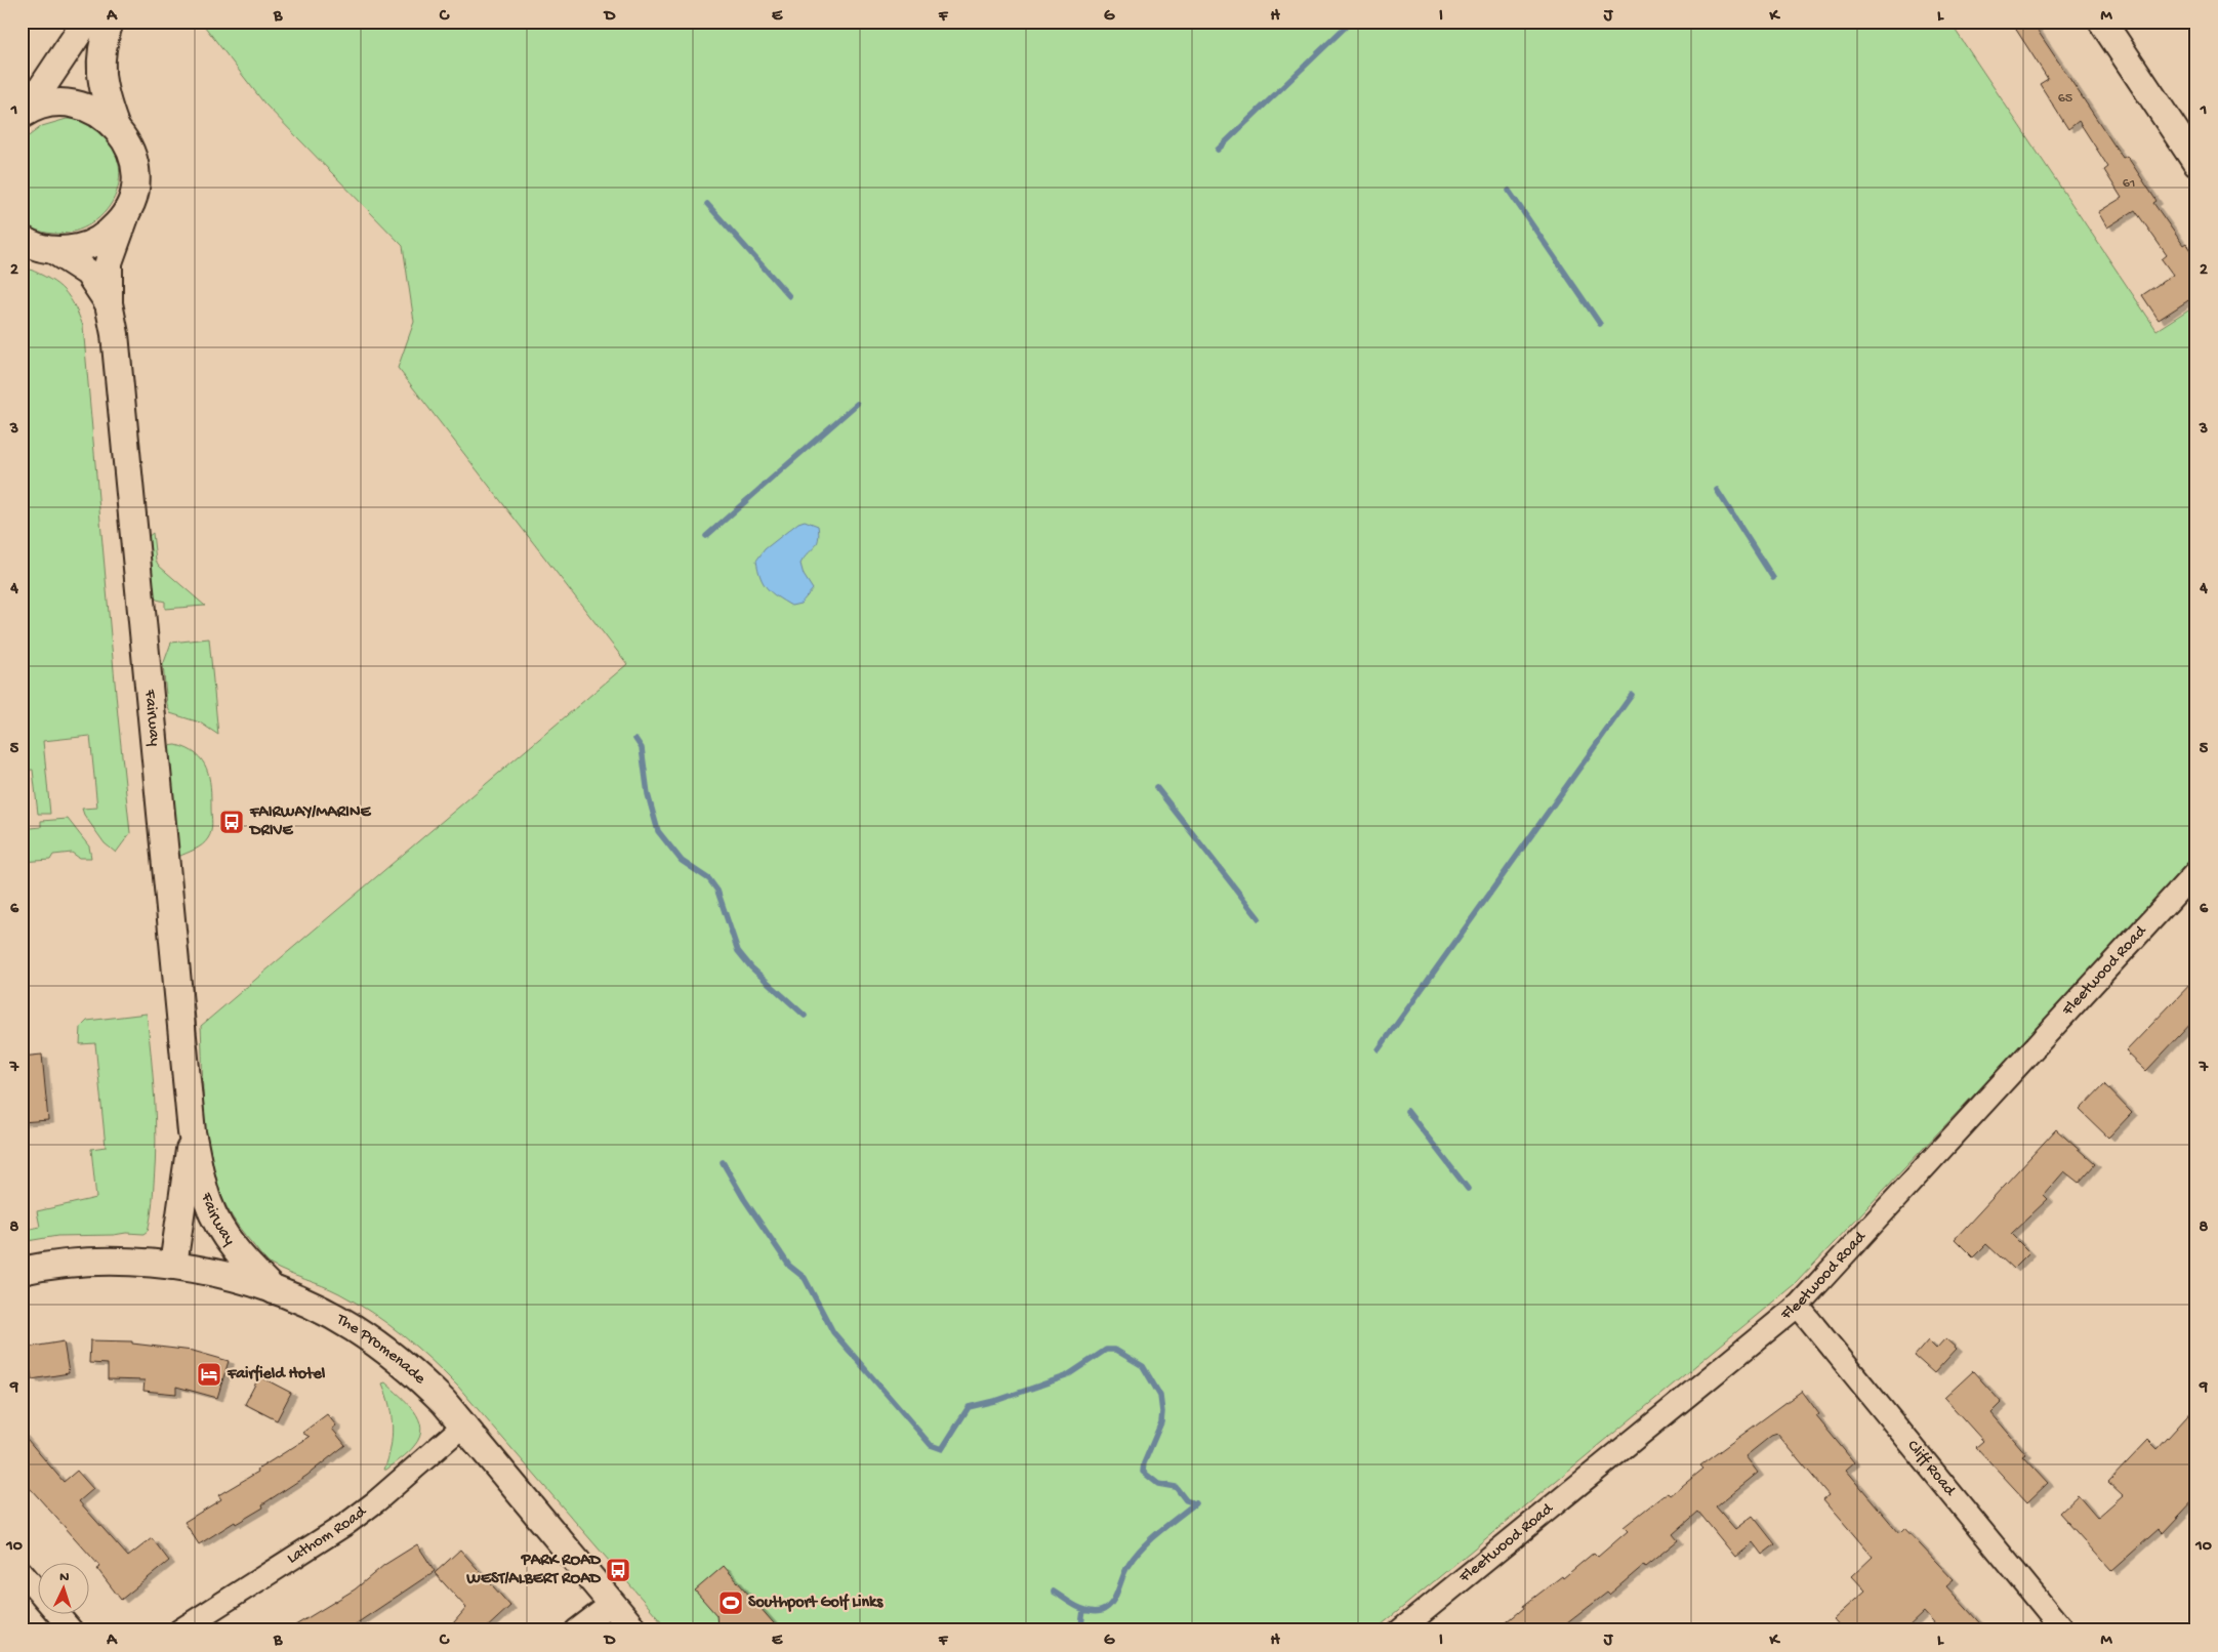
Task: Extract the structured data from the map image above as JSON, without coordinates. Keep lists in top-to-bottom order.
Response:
{
  "streets": {
    "street": [
      "Fairway",
      "Fleetwood Road",
      "The Promenade",
      "Cliff Road",
      "Lathom Road"
    ]
  },
  "crossings": [
    ["Fairway", "The Promenade"],
    ["Fleetwood Road", "Cliff Road"],
    ["The Promenade", "Lathom Road"]
  ],
  "places": {
    "bus stop": ["FAIRWAY/MARINE DRIVE", "PARK ROAD WEST/ALBERT ROAD"],
    "hotel": ["Fairfield Hotel"],
    "sports": ["Southport Golf Links"]
  },
  "house_numbers": ["65", "61"],
  "north": "top",
  "grid": {
    "columns": [
      "A",
      "B",
      "C",
      "D",
      "E",
      "F",
      "G",
      "H",
      "I",
      "J",
      "K",
      "L",
      "M"
    ],
    "rows": [
      "1",
      "2",
      "3",
      "4",
      "5",
      "6",
      "7",
      "8",
      "9",
      "10"
    ]
  }
}
